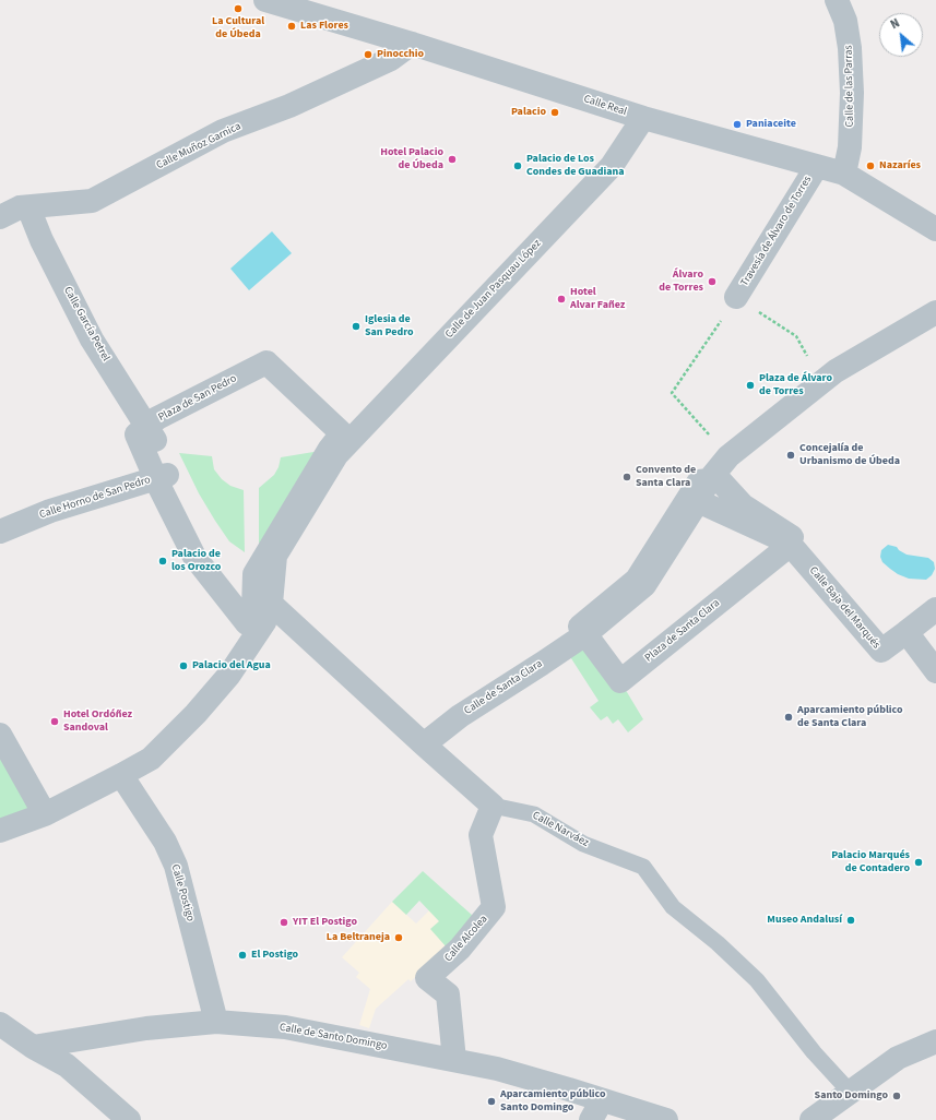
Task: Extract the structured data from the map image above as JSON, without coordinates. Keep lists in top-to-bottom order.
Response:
{
  "streets": {
    "street": [
      "Calle de las Parras",
      "Calle Real",
      "Calle Muñoz Garnica",
      "Travesía de Álvaro de Torres",
      "Calle de Juan Pasquau López",
      "Calle García Petrel",
      "Plaza de San Pedro",
      "Calle Horno de San Pedro",
      "Calle Baja del Marqués",
      "Plaza de Santa Clara",
      "Calle de Santa Clara",
      "Calle Postigo",
      "Calle Alcolea",
      "Calle de Santo Domingo"
    ],
    "lane": ["Calle Narváez"]
  },
  "crossings": [
    ["Calle de las Parras", "Calle Real"],
    ["Calle Real", "Calle Muñoz Garnica"],
    ["Calle Real", "Travesía de Álvaro de Torres"],
    ["Calle Real", "Calle de Juan Pasquau López"],
    ["Calle Muñoz Garnica", "Calle García Petrel"],
    ["Calle de Juan Pasquau López", "Plaza de San Pedro"],
    ["Calle García Petrel", "Plaza de San Pedro"],
    ["Plaza de San Pedro", "Calle Horno de San Pedro"],
    ["Calle Baja del Marqués", "Plaza de Santa Clara"],
    ["Plaza de Santa Clara", "Calle de Santa Clara"],
    ["Calle Narváez", "Calle Alcolea"],
    ["Calle Postigo", "Calle de Santo Domingo"],
    ["Calle Alcolea", "Calle de Santo Domingo"]
  ],
  "places": [
    "La Cultural de Úbeda",
    "Las Flores",
    "Pinocchio",
    "Palacio",
    "Paniaceite",
    "Hotel Palacio de Úbeda",
    "Palacio de Los Condes de Guadiana",
    "Nazaríes",
    "Álvaro de Torres",
    "Hotel Alvar Fañez",
    "Iglesia de San Pedro",
    "Plaza de Álvaro de Torres",
    "Concejalía de Urbanismo de Úbeda",
    "Convento de Santa Clara",
    "Palacio de los Orozco",
    "Palacio del Agua",
    "Aparcamiento público de Santa Clara",
    "Hotel Ordóñez Sandoval",
    "Palacio Marqués de Contadero",
    "Museo Andalusí",
    "YIT El Postigo",
    "La Beltraneja",
    "El Postigo",
    "Santo Domingo",
    "Aparcamiento público Santo Domingo"
  ],
  "north": "top left"
}
